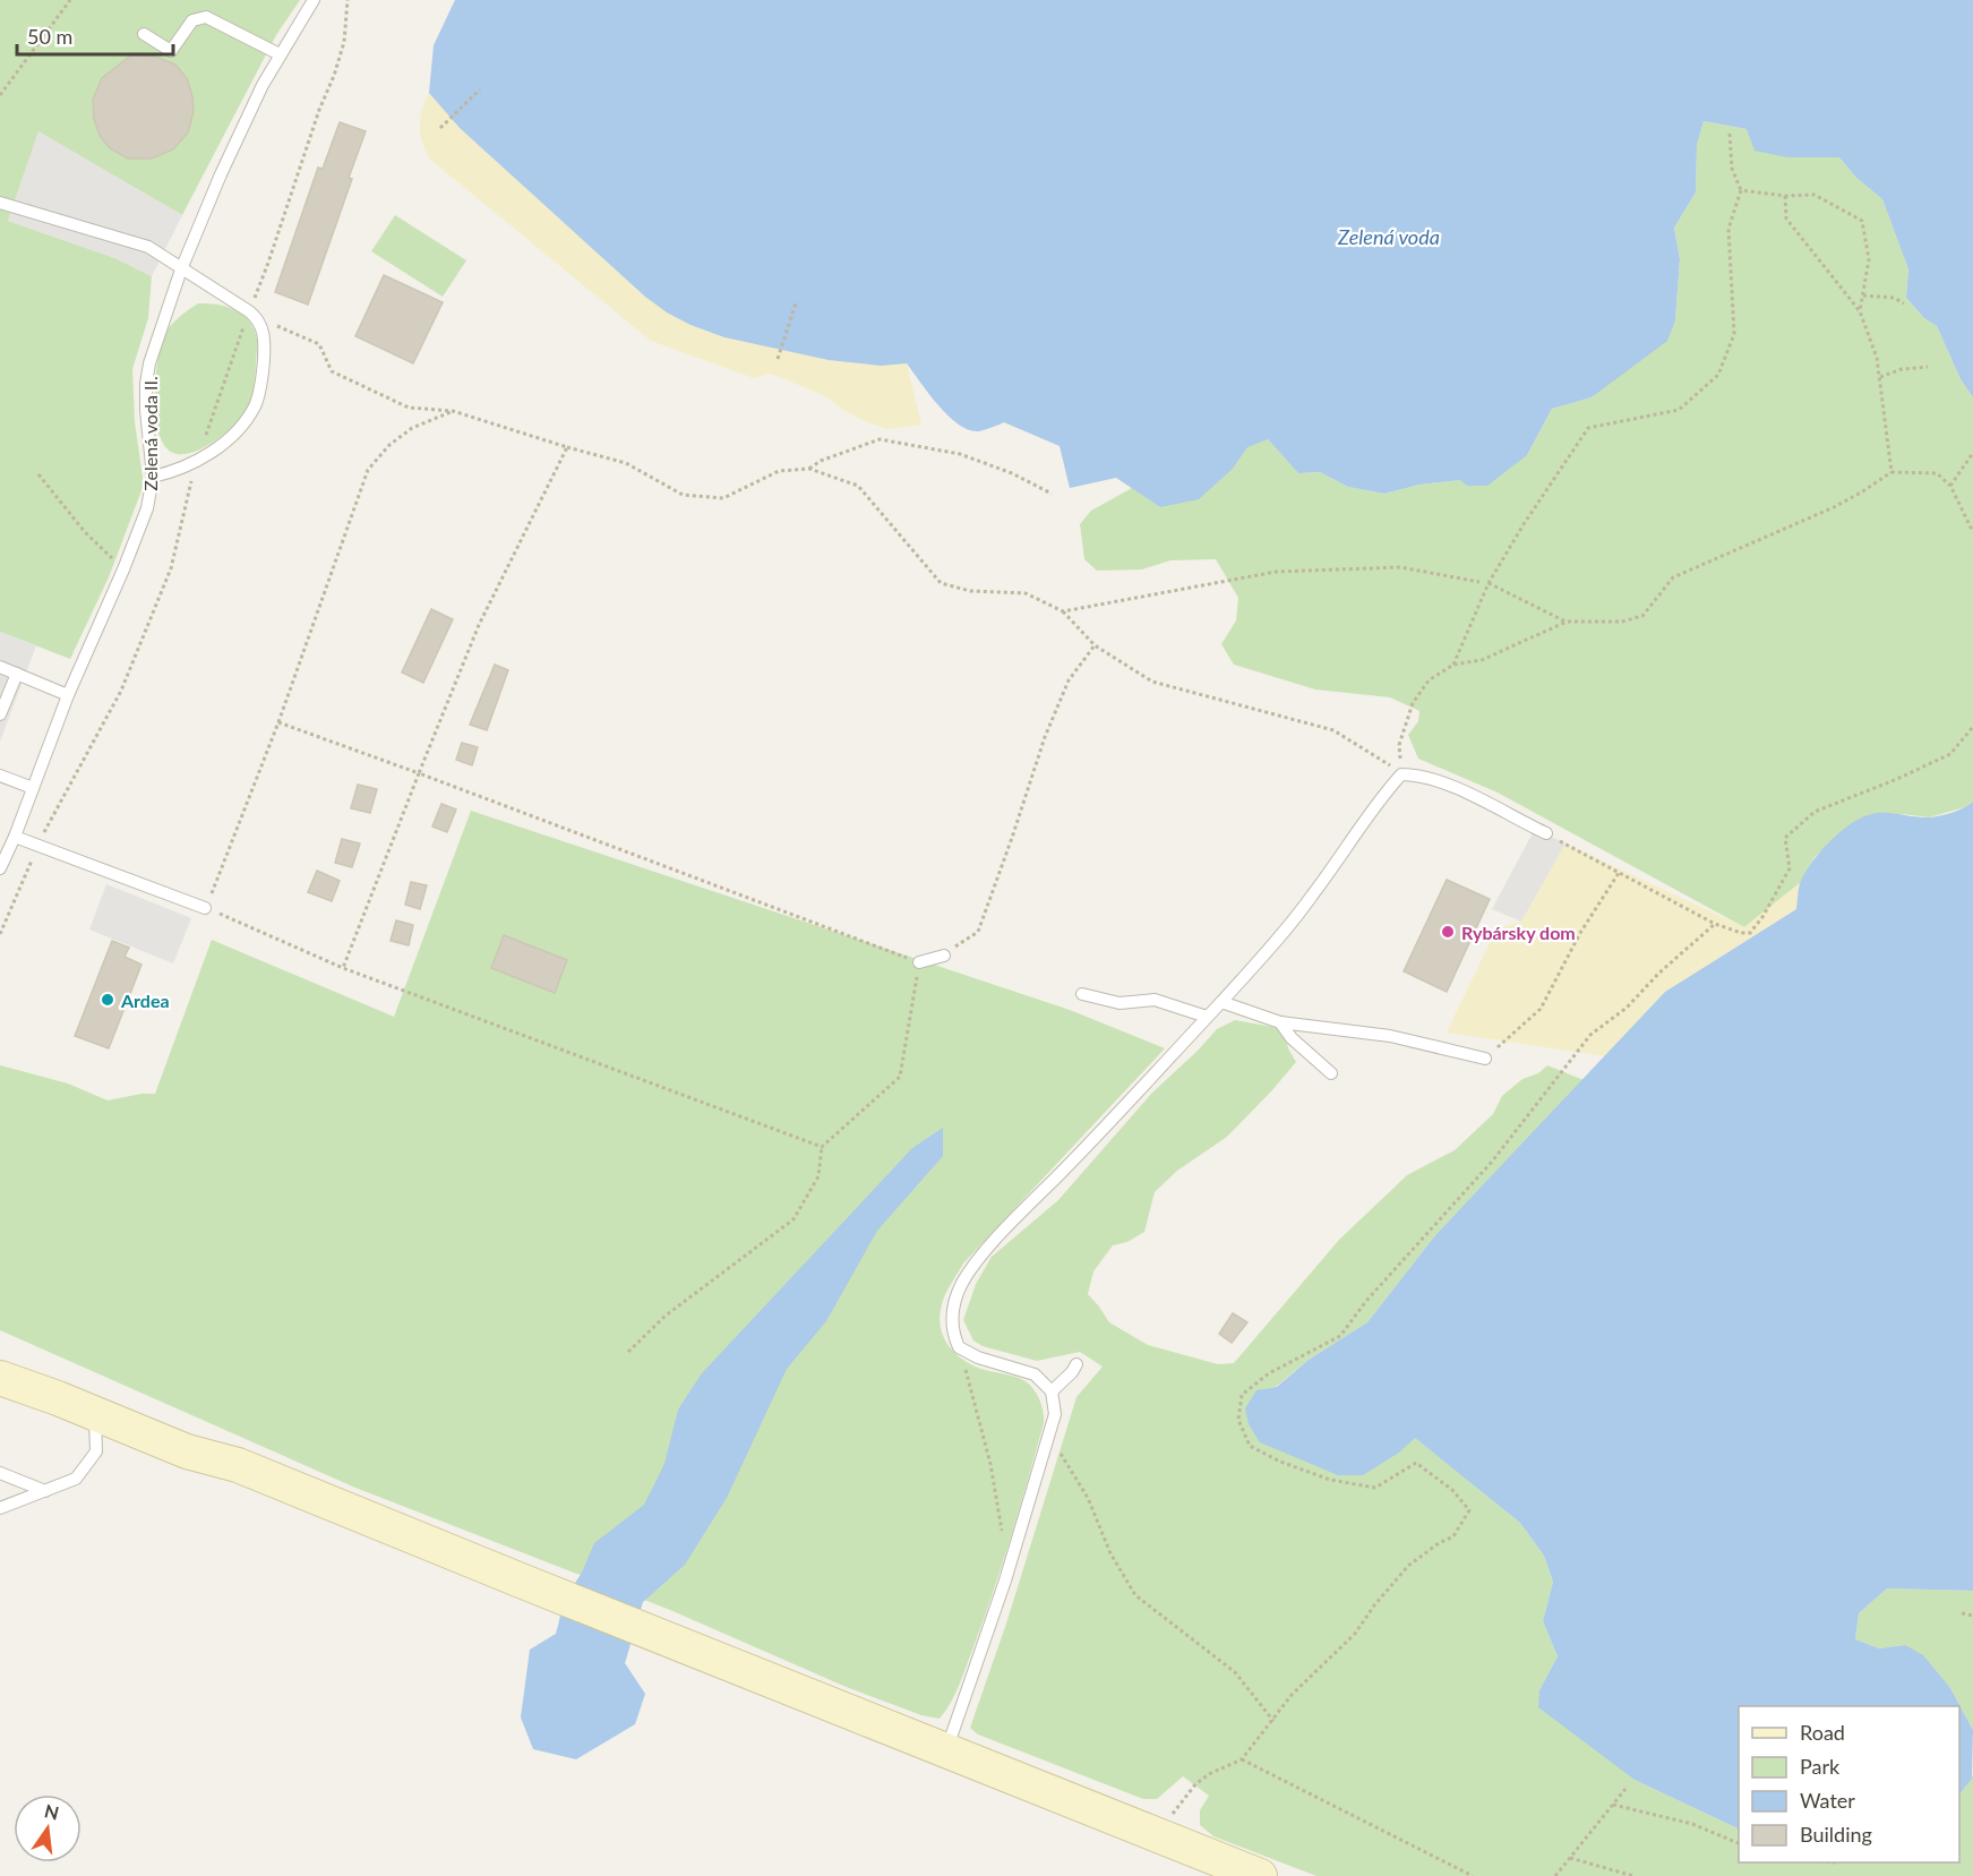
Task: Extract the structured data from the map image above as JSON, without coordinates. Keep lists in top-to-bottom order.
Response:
{
  "streets": {
    "lane": ["Zelená voda II."]
  },
  "water": ["Zelená voda"],
  "places": ["Rybársky dom", "Ardea"],
  "legend": [
    "Road",
    "Park",
    "Water",
    "Building"
  ],
  "scale_bar": "50 m",
  "north": "top"
}
